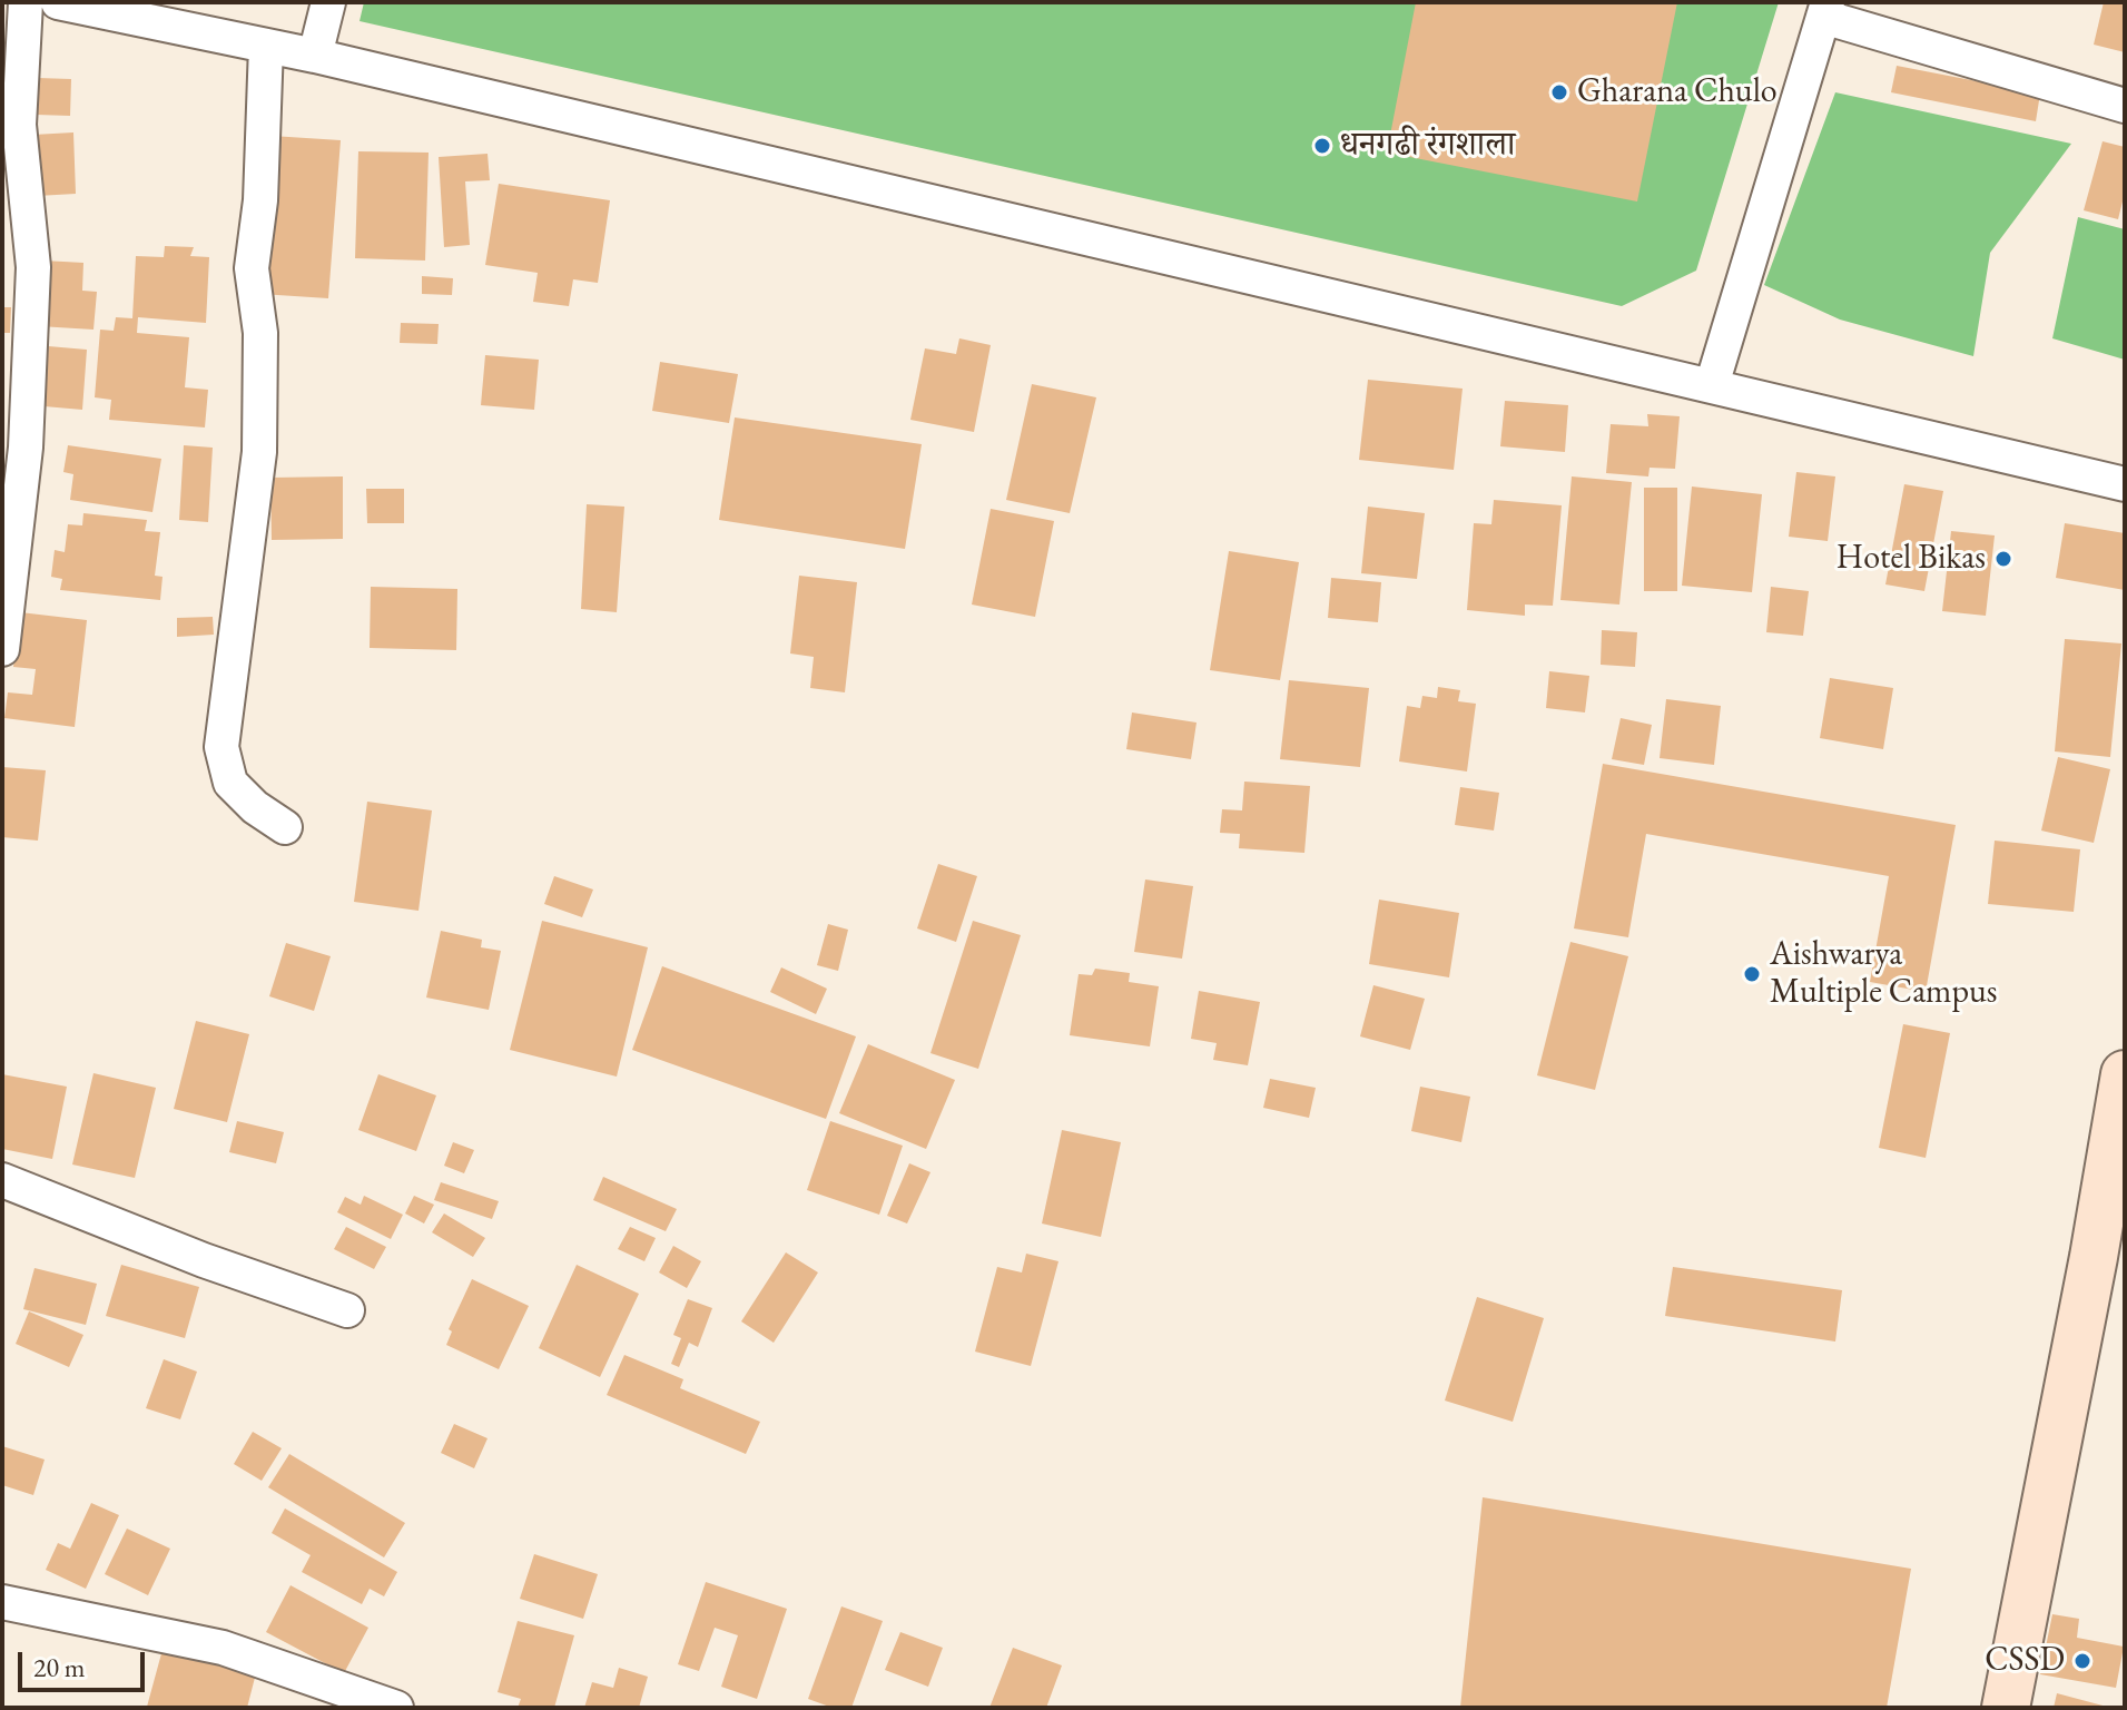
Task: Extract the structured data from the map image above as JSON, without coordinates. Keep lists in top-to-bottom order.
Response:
{
  "places": [
    "Gharana Chulo",
    "धनगढी रंगशाला",
    "Hotel Bikas",
    "Aishwarya Multiple Campus",
    "CSSD"
  ],
  "scale_bar": "20 m"
}
